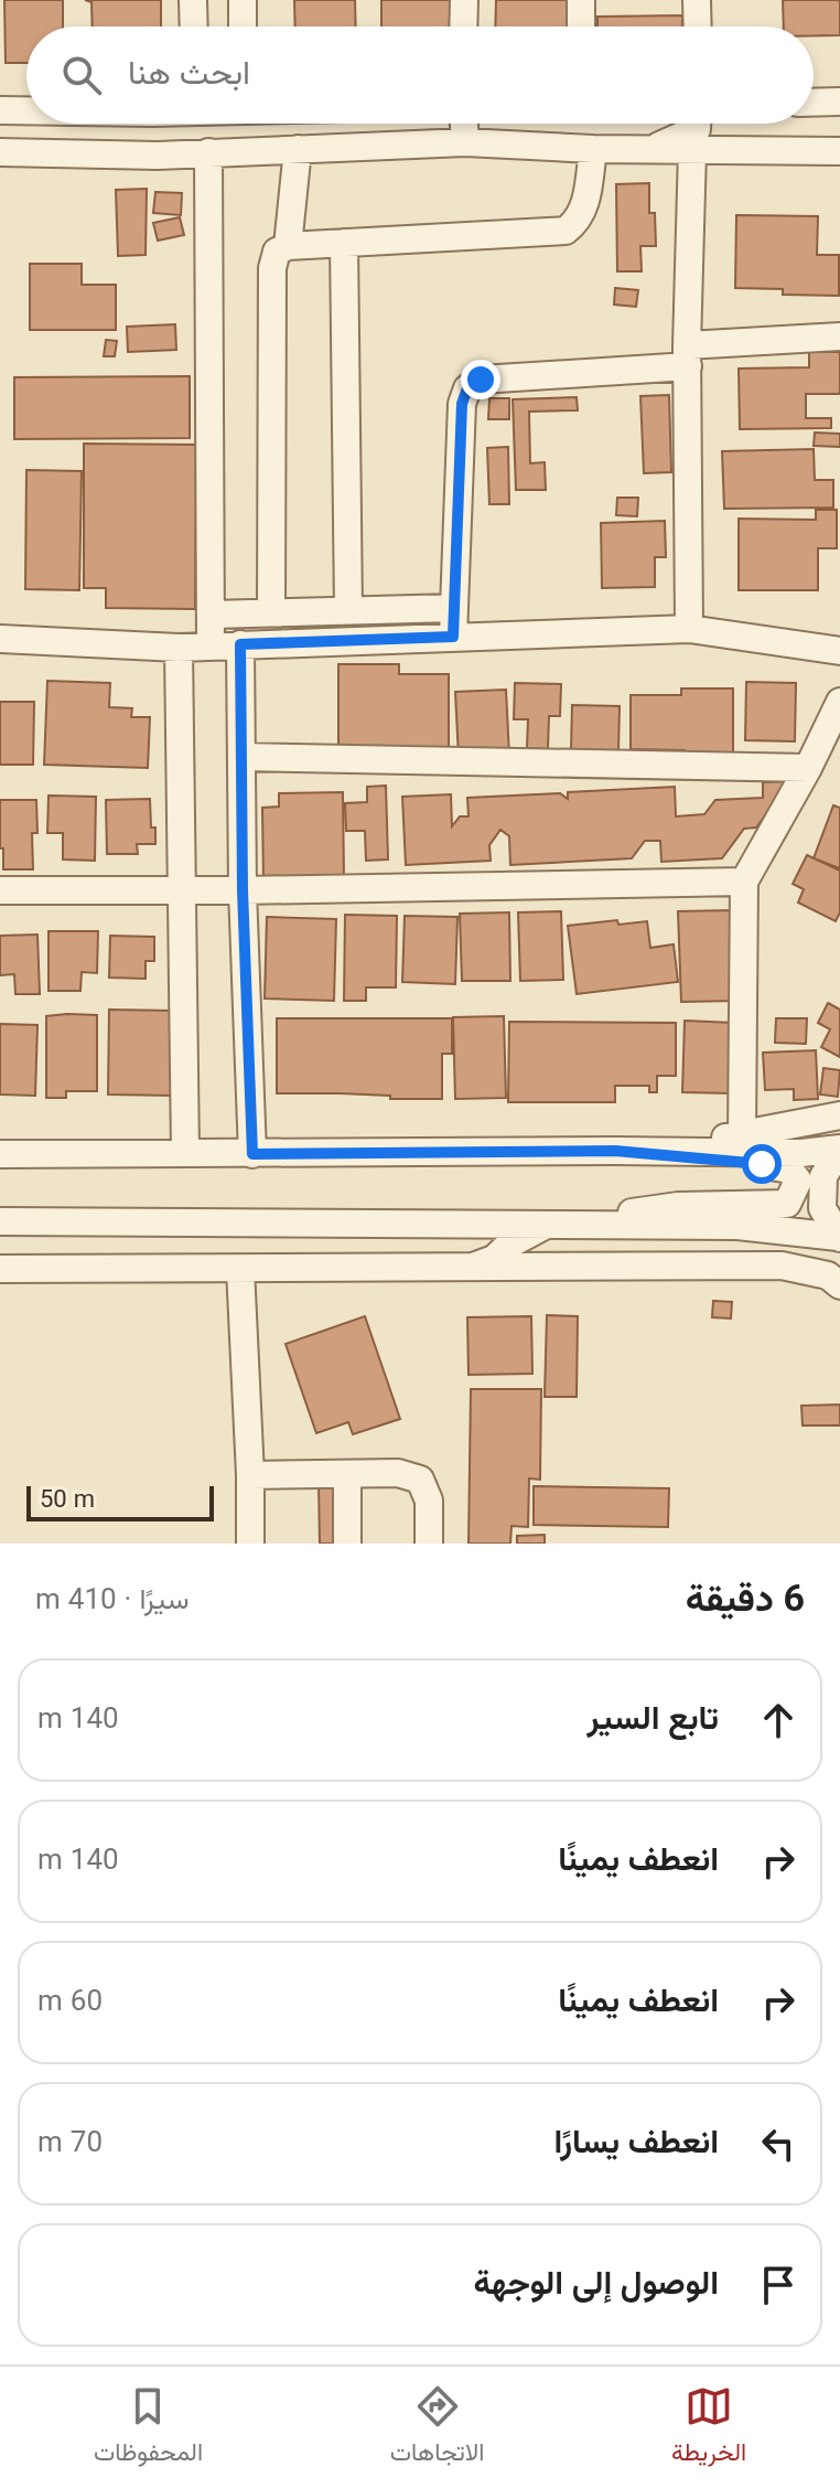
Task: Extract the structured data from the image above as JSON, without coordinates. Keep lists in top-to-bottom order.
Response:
{
  "scale_bar": "50 m",
  "page": {
    "search": "ابحث هنا",
    "scale": "50 m",
    "heading": ["6 دقيقة", "سيرًا · 410 m"],
    "list": [
      ["تابع السير", "140 m"],
      ["انعطف يمينًا", "140 m"],
      ["انعطف يمينًا", "60 m"],
      ["انعطف يسارًا", "70 m"],
      "الوصول إلى الوجهة"
    ],
    "nav": ["الخريطة", "الاتجاهات", "المحفوظات"]
  }
}
